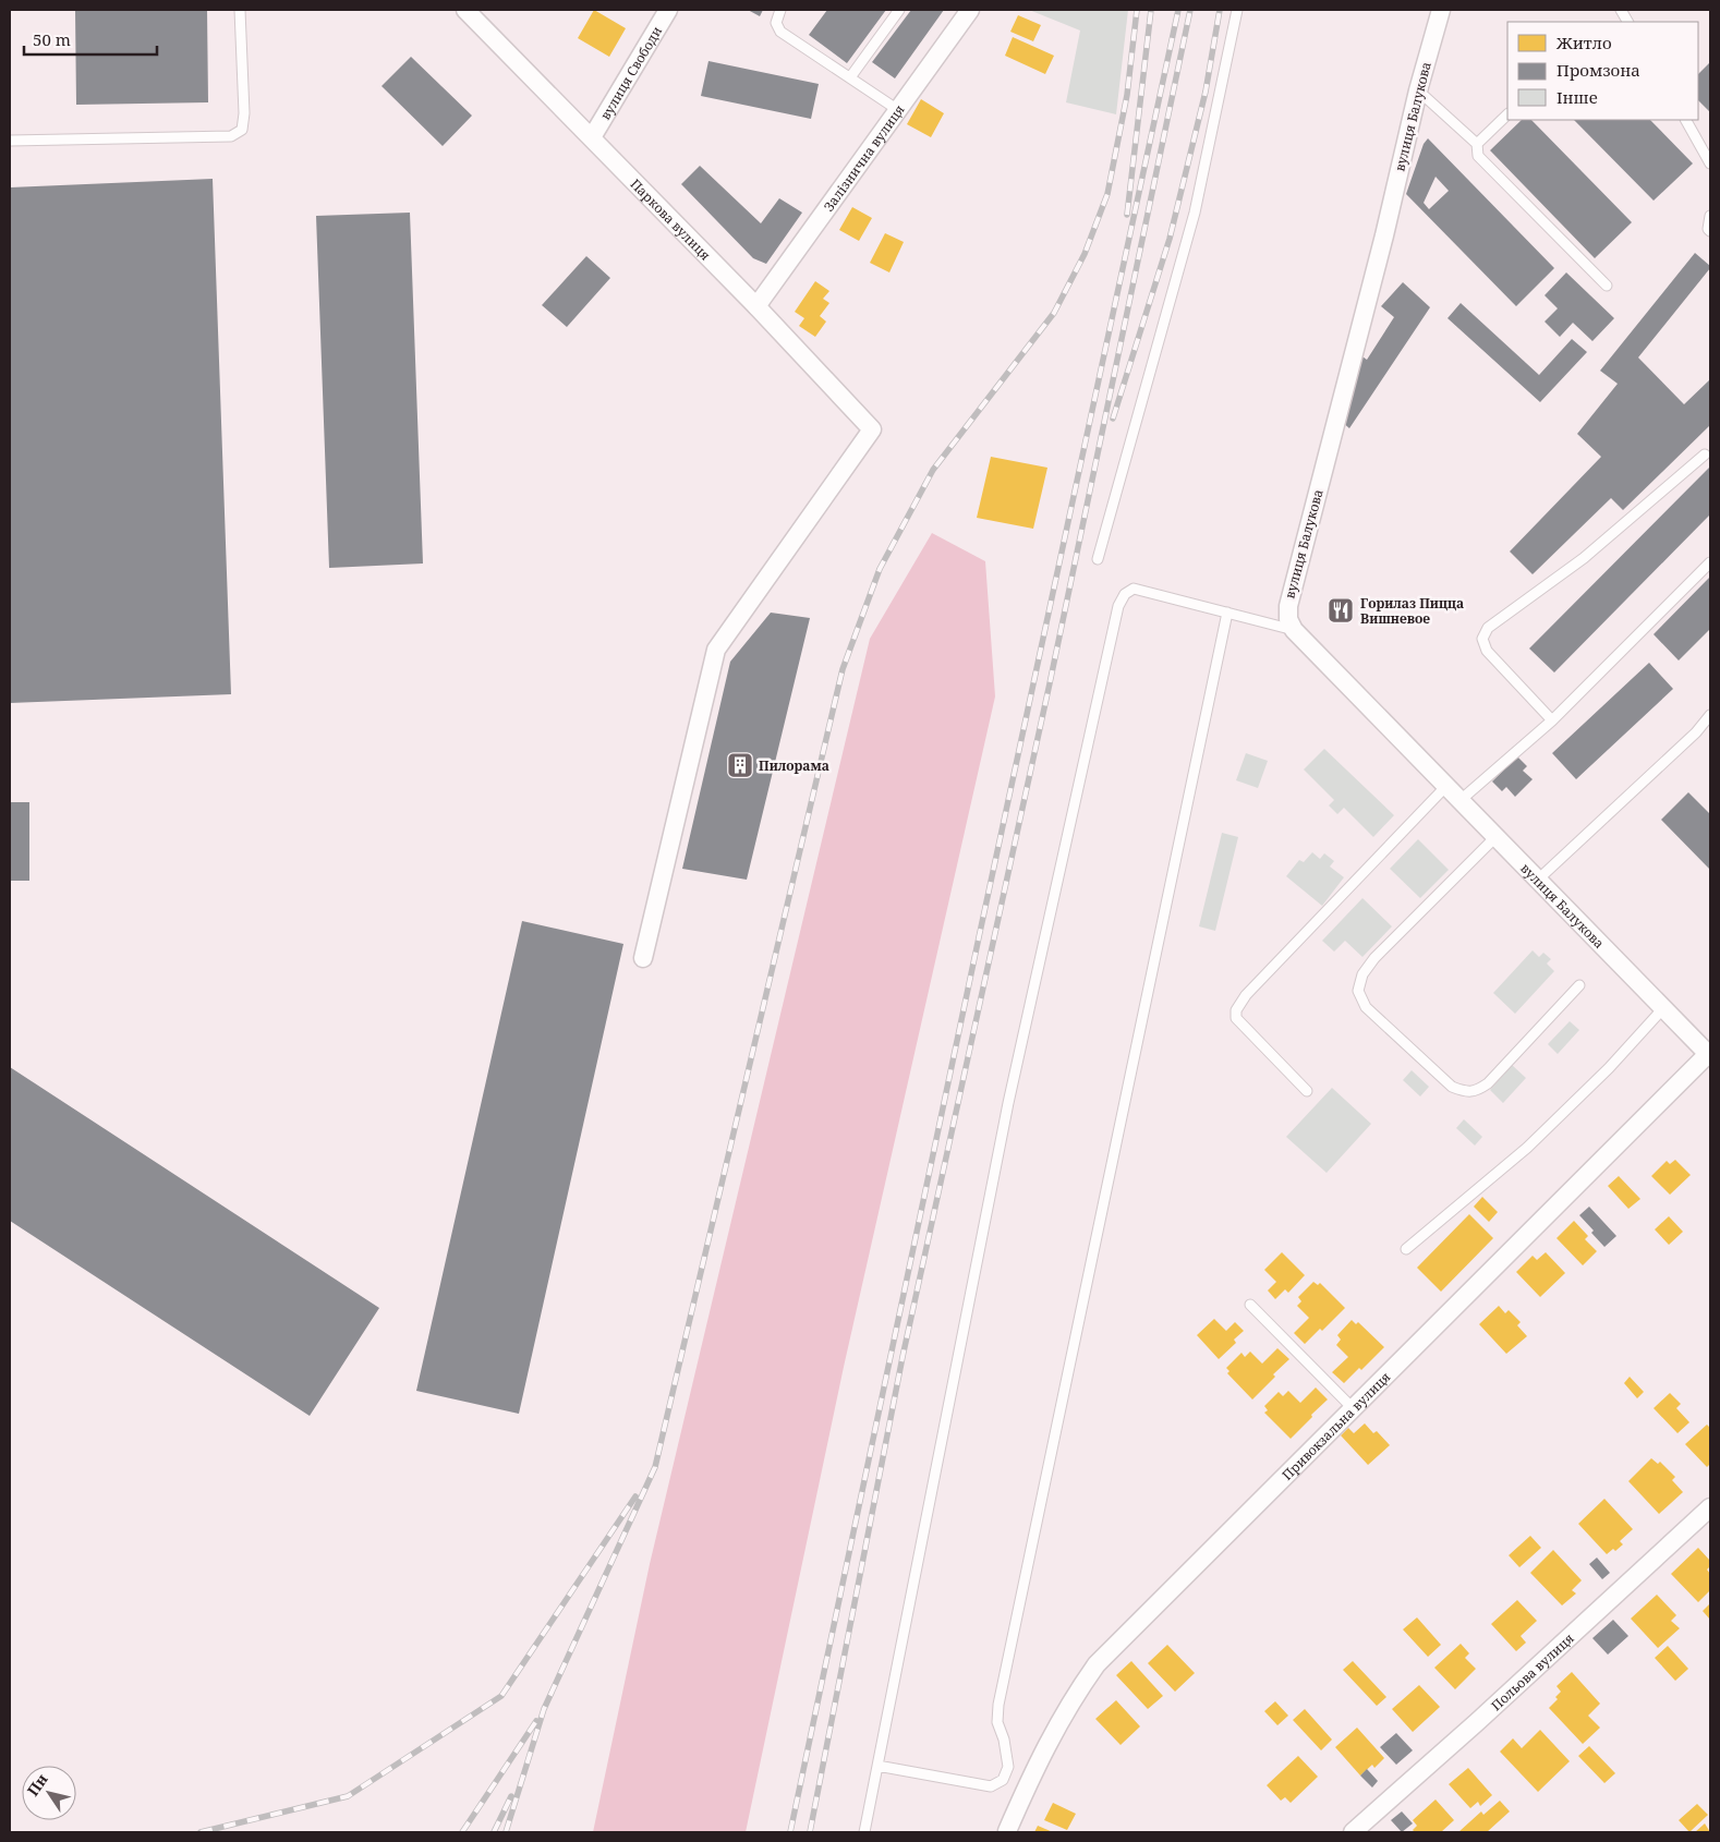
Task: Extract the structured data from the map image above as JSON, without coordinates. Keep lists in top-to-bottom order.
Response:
{
  "streets": {
    "street": [
      "вулиця Свободи",
      "вулиця Балукова",
      "Залізнична вулиця",
      "Паркова вулиця",
      "Привокзальна вулиця",
      "Польова вулиця"
    ]
  },
  "crossings": [
    ["вулиця Свободи", "Паркова вулиця"],
    ["вулиця Балукова", "Привокзальна вулиця"],
    ["Залізнична вулиця", "Паркова вулиця"]
  ],
  "places": {
    "restaurant": ["Горилаз Пицца Вишневое"],
    "building": ["Пилорама"]
  },
  "legend": ["Житло", "Промзона", "Інше"],
  "scale_bar": "50 m",
  "north": "top left"
}
